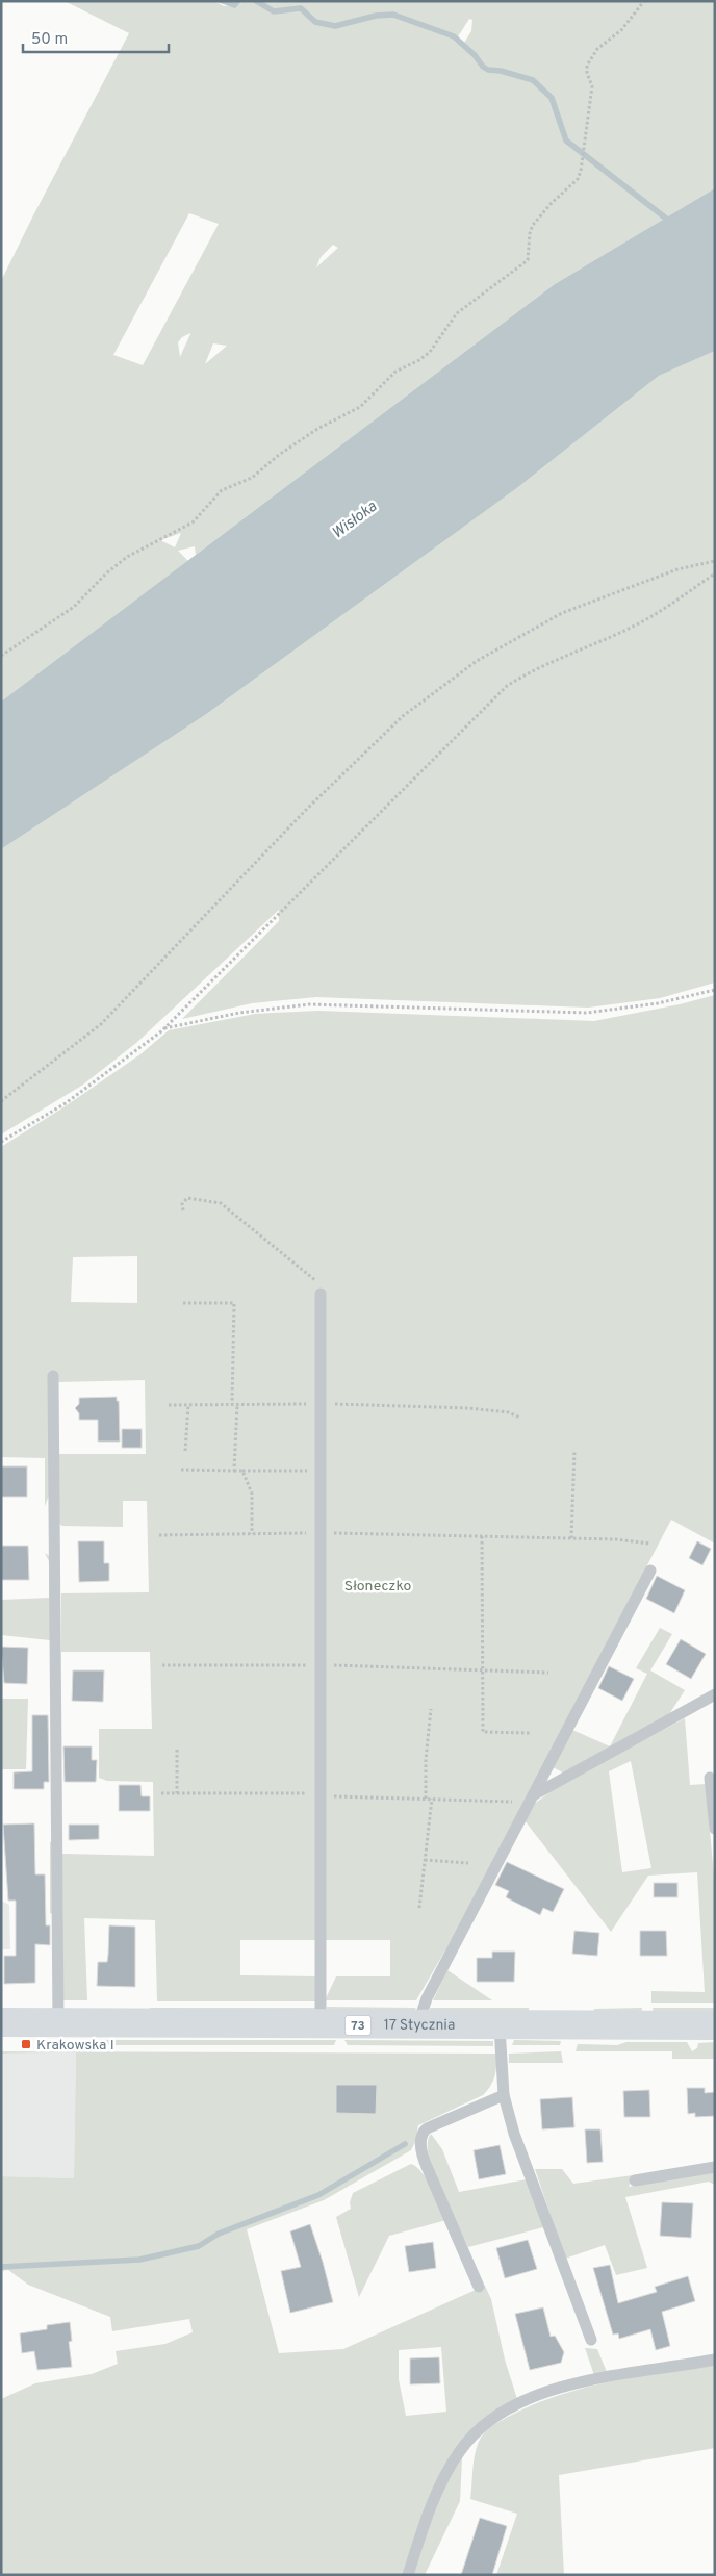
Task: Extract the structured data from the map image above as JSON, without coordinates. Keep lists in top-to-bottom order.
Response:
{
  "streets": {
    "main road": ["73", "17 Stycznia"]
  },
  "water": ["Wisłoka"],
  "parks": ["Słoneczko"],
  "places": {
    "transit": ["Krakowska I"]
  },
  "scale_bar": "50 m"
}
